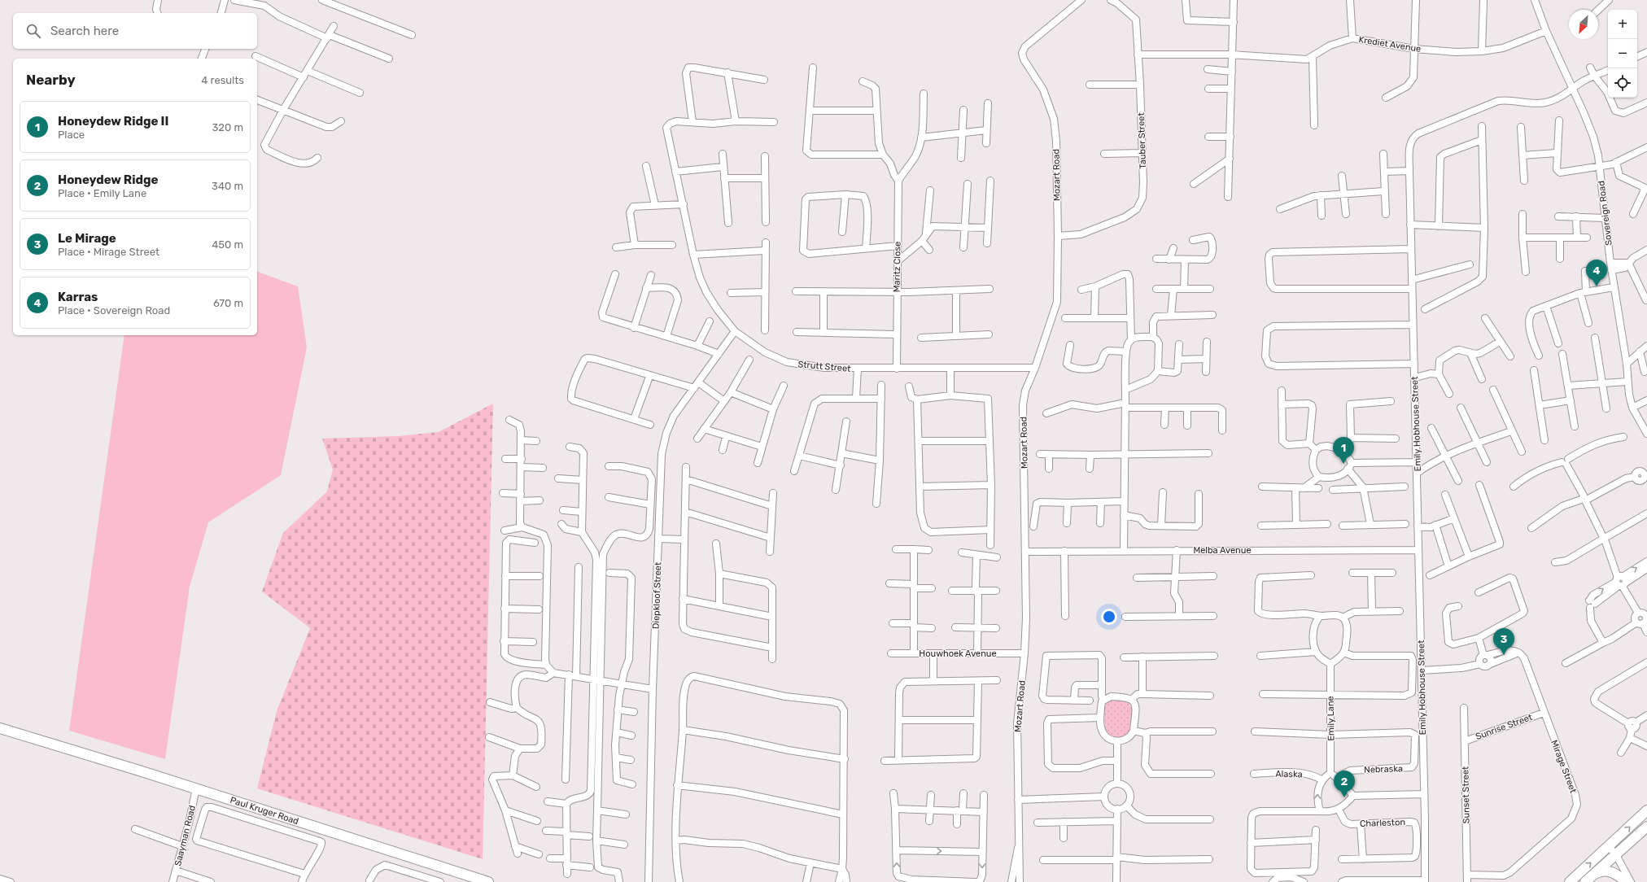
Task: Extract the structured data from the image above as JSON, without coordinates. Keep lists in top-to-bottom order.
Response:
{
  "streets": {
    "street": [
      "Krediet Avenue",
      "Tauber Street",
      "Mozart Road",
      "Sovereign Road",
      "Maritz Close",
      "Strutt Street",
      "Emily Hobhouse Street",
      "Melba Avenue",
      "Diepkloof Street",
      "Houwhoek Avenue",
      "Emily Lane",
      "Sunrise Street",
      "Mirage Street",
      "Nebraska",
      "Alaska",
      "Sunset Street",
      "Paul Kruger Road",
      "Charleston",
      "Saayman Road"
    ]
  },
  "crossings": [
    ["Krediet Avenue", "Tauber Street"],
    ["Krediet Avenue", "Sovereign Road"],
    ["Tauber Street", "Mozart Road"],
    ["Mozart Road", "Strutt Street"],
    ["Mozart Road", "Melba Avenue"],
    ["Mozart Road", "Houwhoek Avenue"],
    ["Sovereign Road", "Emily Hobhouse Street"],
    ["Maritz Close", "Strutt Street"],
    ["Strutt Street", "Diepkloof Street"],
    ["Emily Hobhouse Street", "Melba Avenue"],
    ["Emily Lane", "Nebraska"],
    ["Sunrise Street", "Mirage Street"],
    ["Sunrise Street", "Sunset Street"],
    ["Mirage Street", "Sunset Street"],
    ["Paul Kruger Road", "Saayman Road"]
  ],
  "north": "bottom left",
  "page": {
    "map_buttons": ["+", "−"],
    "search": "Search here",
    "heading": ["Nearby", "4 results"],
    "list": [
      {
        "mark": "1",
        "name": "Honeydew Ridge II",
        "note": "Place",
        "value": "320 m"
      },
      {
        "mark": "2",
        "name": "Honeydew Ridge",
        "note": "Place · Emily Lane",
        "value": "340 m"
      },
      {
        "mark": "3",
        "name": "Le Mirage",
        "note": "Place · Mirage Street",
        "value": "450 m"
      },
      {
        "mark": "4",
        "name": "Karras",
        "note": "Place · Sovereign Road",
        "value": "670 m"
      }
    ],
    "pins": [
      "4",
      "1",
      "3",
      "2"
    ]
  }
}
